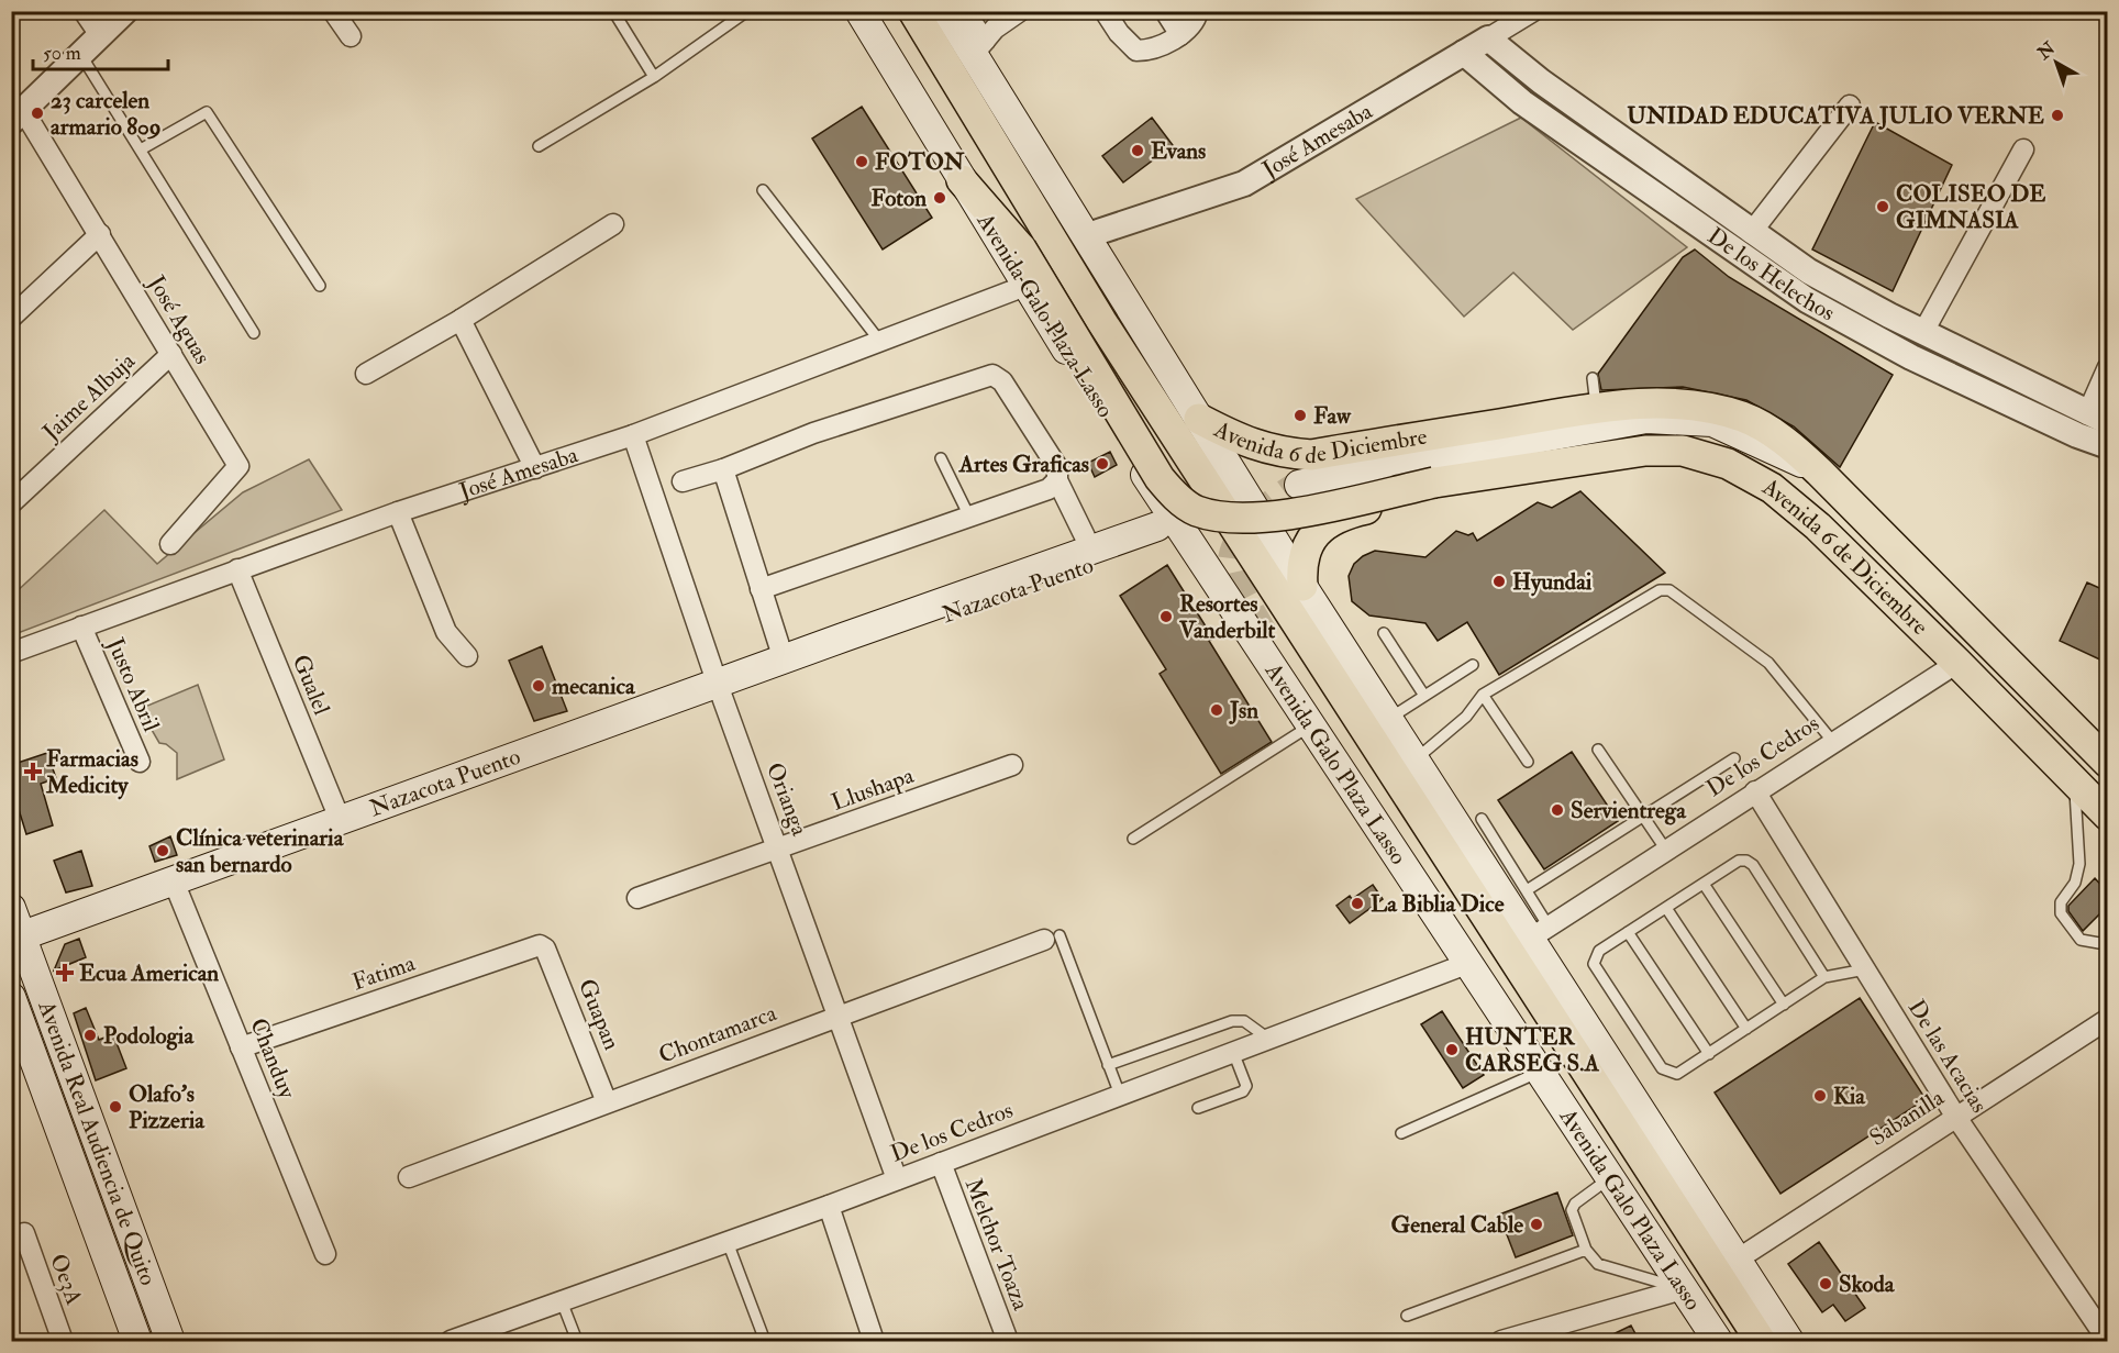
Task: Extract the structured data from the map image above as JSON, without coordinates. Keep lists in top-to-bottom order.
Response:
{
  "streets": {
    "main road": [
      "Avenida Galo Plaza Lasso",
      "Avenida 6 de Diciembre",
      "Nazacota Puento",
      "Avenida Real Audiencia de Quito"
    ],
    "street": [
      "José Amesaba",
      "De los Helechos",
      "José Aguas",
      "Jaime Albuja",
      "Justo Abril",
      "Gualel",
      "De los Cedros",
      "Llushapa",
      "Orianga",
      "Fatima",
      "Guapan",
      "Chontamarca",
      "De las Acacias",
      "Chanduy",
      "Sabanilla",
      "Melchor Toaza",
      "Oe3A"
    ]
  },
  "crossings": [
    ["José Amesaba", "De los Helechos"],
    ["José Amesaba", "Avenida Galo Plaza Lasso"],
    ["José Amesaba", "Justo Abril"],
    ["José Amesaba", "Gualel"],
    ["José Amesaba", "Orianga"],
    ["Avenida Galo Plaza Lasso", "Nazacota Puento"],
    ["Avenida Galo Plaza Lasso", "De los Cedros"],
    ["José Aguas", "Jaime Albuja"],
    ["Avenida 6 de Diciembre", "De los Cedros"],
    ["Nazacota Puento", "Gualel"],
    ["Nazacota Puento", "Orianga"],
    ["Nazacota Puento", "Chanduy"],
    ["Nazacota Puento", "Avenida Real Audiencia de Quito"],
    ["De los Cedros", "Orianga"],
    ["De los Cedros", "De las Acacias"],
    ["De los Cedros", "Melchor Toaza"],
    ["Llushapa", "Orianga"],
    ["Orianga", "Chontamarca"],
    ["Fatima", "Guapan"],
    ["Fatima", "Chanduy"],
    ["Guapan", "Chontamarca"],
    ["De las Acacias", "Sabanilla"]
  ],
  "places": {
    "other": [
      "23 carcelen armario 809",
      "UNIDAD EDUCATIVA JULIO VERNE",
      "Evans",
      "FOTON",
      "Foton",
      "COLISEO DE GIMNASIA",
      "Faw",
      "Artes Graficas",
      "Hyundai",
      "Resortes Vanderbilt",
      "mecanica",
      "Jsn",
      "Servientrega",
      "Clínica veterinaria san bernardo",
      "La Biblia Dice",
      "Podologia",
      "HUNTER CARSEG S.A",
      "Kia",
      "Olafo's Pizzeria",
      "General Cable",
      "Skoda"
    ],
    "health": ["Farmacias Medicity", "Ecua American"]
  },
  "scale_bar": "50 m",
  "north": "top left"
}
